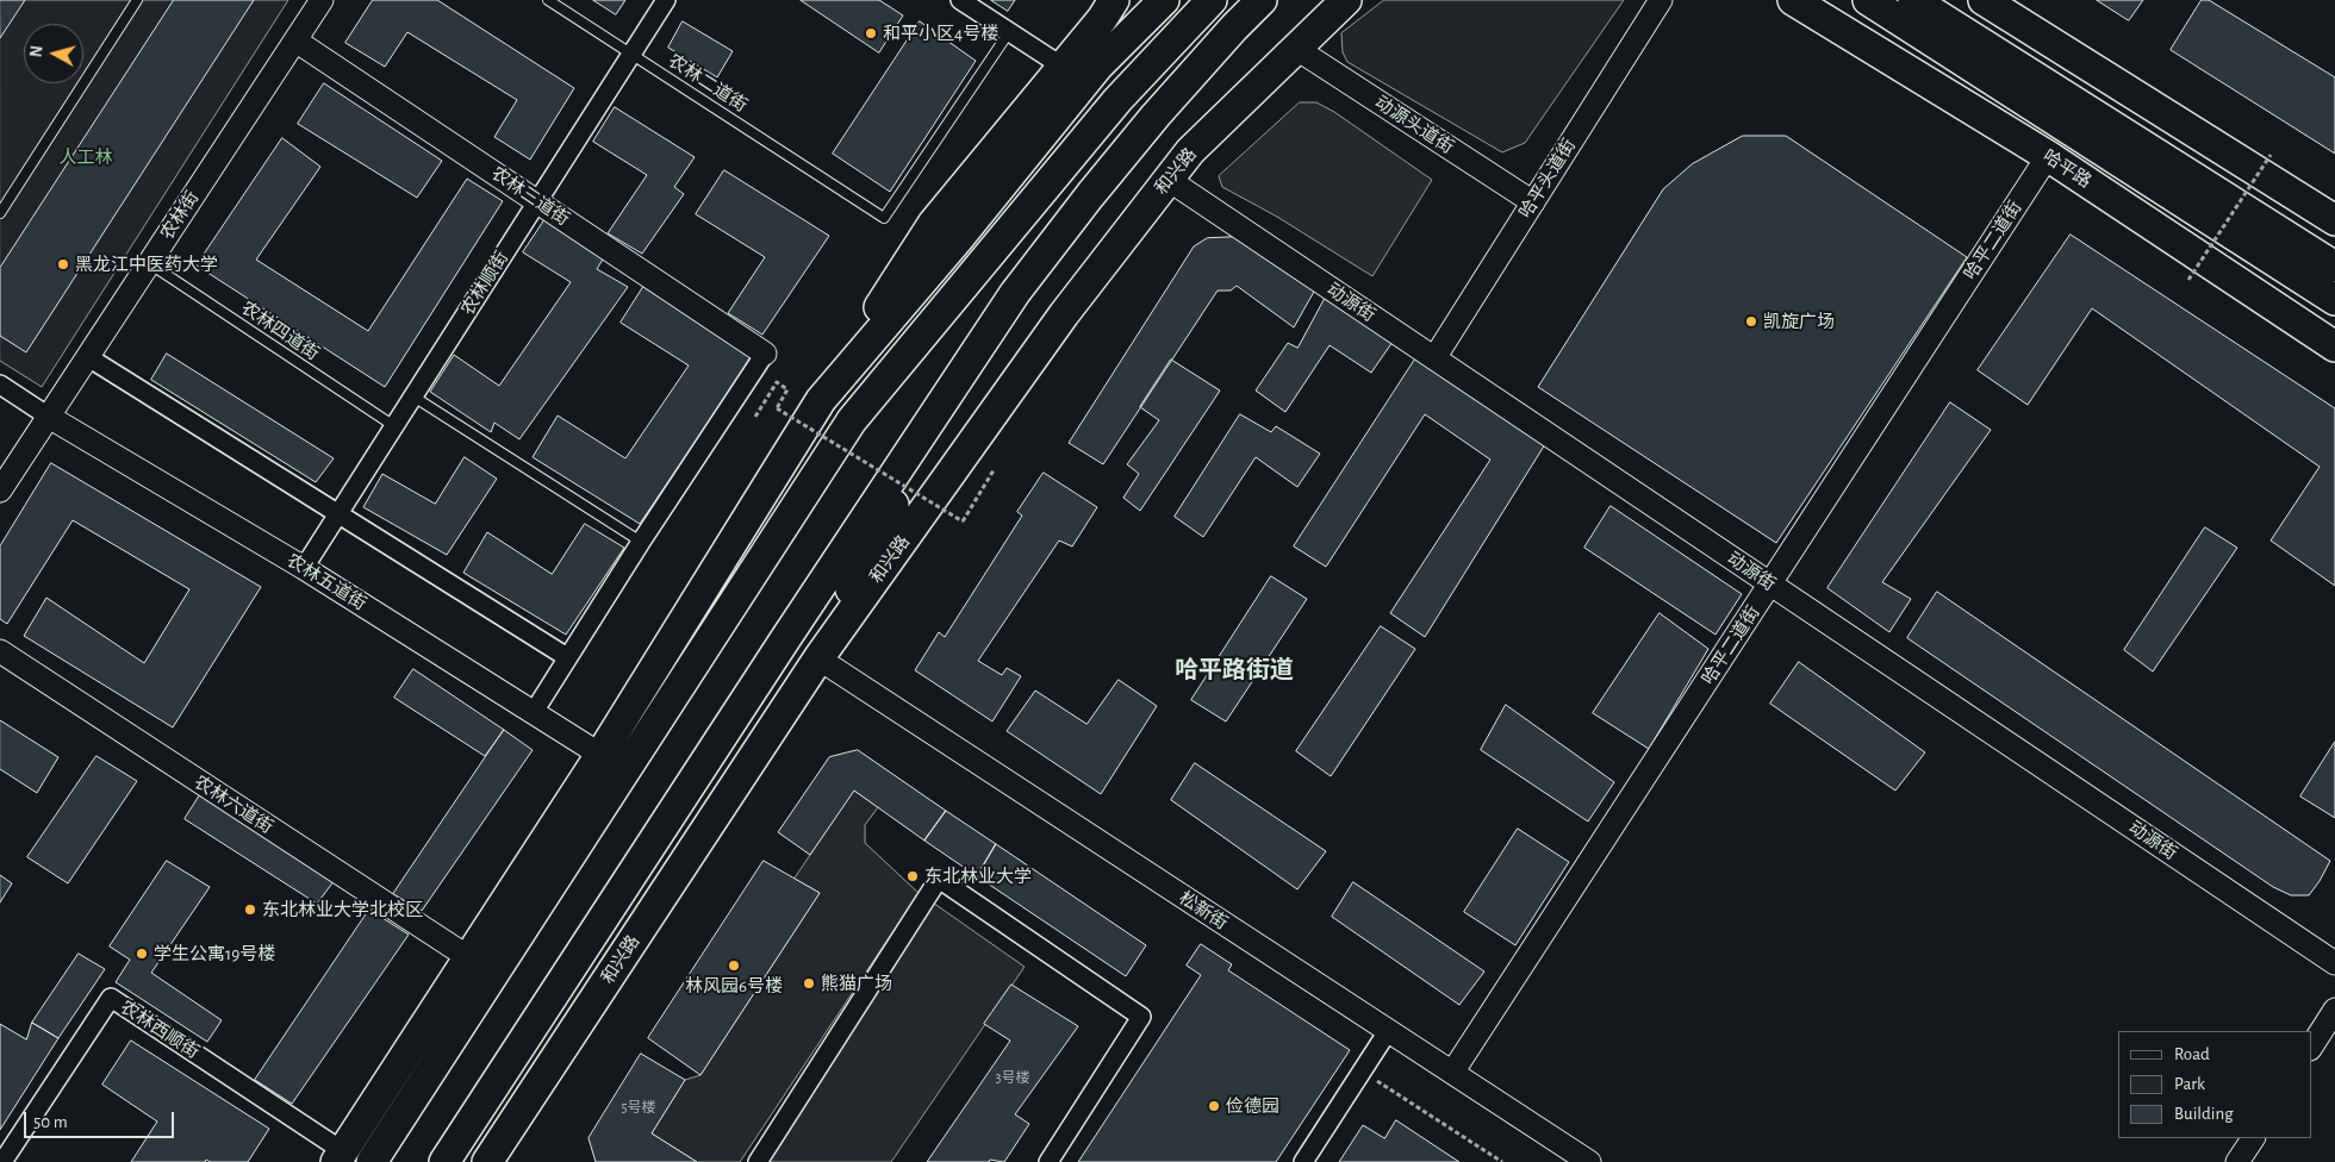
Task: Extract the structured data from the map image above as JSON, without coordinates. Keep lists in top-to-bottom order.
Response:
{
  "streets": {
    "highway": ["哈平路", "和兴路"],
    "street": [
      "动源头道街",
      "哈平头道街",
      "农林三道街",
      "农林街",
      "哈平二道街",
      "农林顺街",
      "动源街",
      "农林五道街",
      "农林六道街",
      "松新街",
      "农林西顺街"
    ],
    "lane": ["农林二道街", "农林四道街"]
  },
  "crossings": [
    ["农林二道街", "农林顺街"],
    ["动源头道街", "和兴路"],
    ["动源头道街", "哈平头道街"],
    ["哈平路", "哈平二道街"],
    ["和兴路", "动源街"],
    ["和兴路", "松新街"],
    ["哈平头道街", "动源街"],
    ["农林三道街", "农林街"],
    ["农林三道街", "农林顺街"],
    ["农林街", "农林四道街"],
    ["农林街", "农林五道街"],
    ["哈平二道街", "动源街"],
    ["哈平二道街", "松新街"],
    ["农林顺街", "农林四道街"],
    ["农林顺街", "农林五道街"]
  ],
  "districts": ["哈平路街道"],
  "parks": ["人工林"],
  "places": [
    "和平小区4号楼",
    "黑龙江中医药大学",
    "凯旋广场",
    "东北林业大学",
    "东北林业大学北校区",
    "学生公寓19号楼",
    "林风园6号楼",
    "熊猫广场",
    "俭德园"
  ],
  "house_numbers": ["3号楼", "5号楼"],
  "legend": ["Road", "Park", "Building"],
  "scale_bar": "50 m",
  "north": "left"
}
